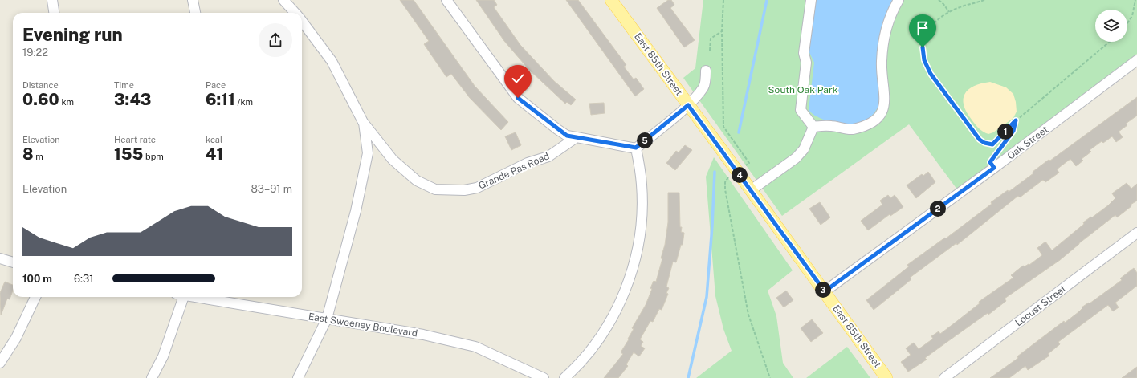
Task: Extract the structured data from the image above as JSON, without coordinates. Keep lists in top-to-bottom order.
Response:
{
  "streets": {
    "main road": ["East 85th Street"],
    "street": [
      "Oak Street",
      "Grande Pas Road",
      "Locust Street",
      "East Sweeney Boulevard"
    ]
  },
  "crossings": [
    ["East 85th Street", "Oak Street"]
  ],
  "parks": ["South Oak Park"],
  "page": {
    "heading": ["Evening run", "19:22"],
    "stats": [
      ["Distance", "0.60 km"],
      ["Time", "3:43"],
      ["Pace", "6:11 /km"],
      ["Elevation", "8 m"],
      ["Heart rate", "155 bpm"],
      ["kcal", "41"]
    ],
    "pins": [
      "1",
      "5",
      "4",
      "2",
      "3"
    ],
    "chart": ["Elevation", "83–91 m"],
    "list": [
      {
        "name": "100 m",
        "note": "6:31"
      }
    ]
  }
}
